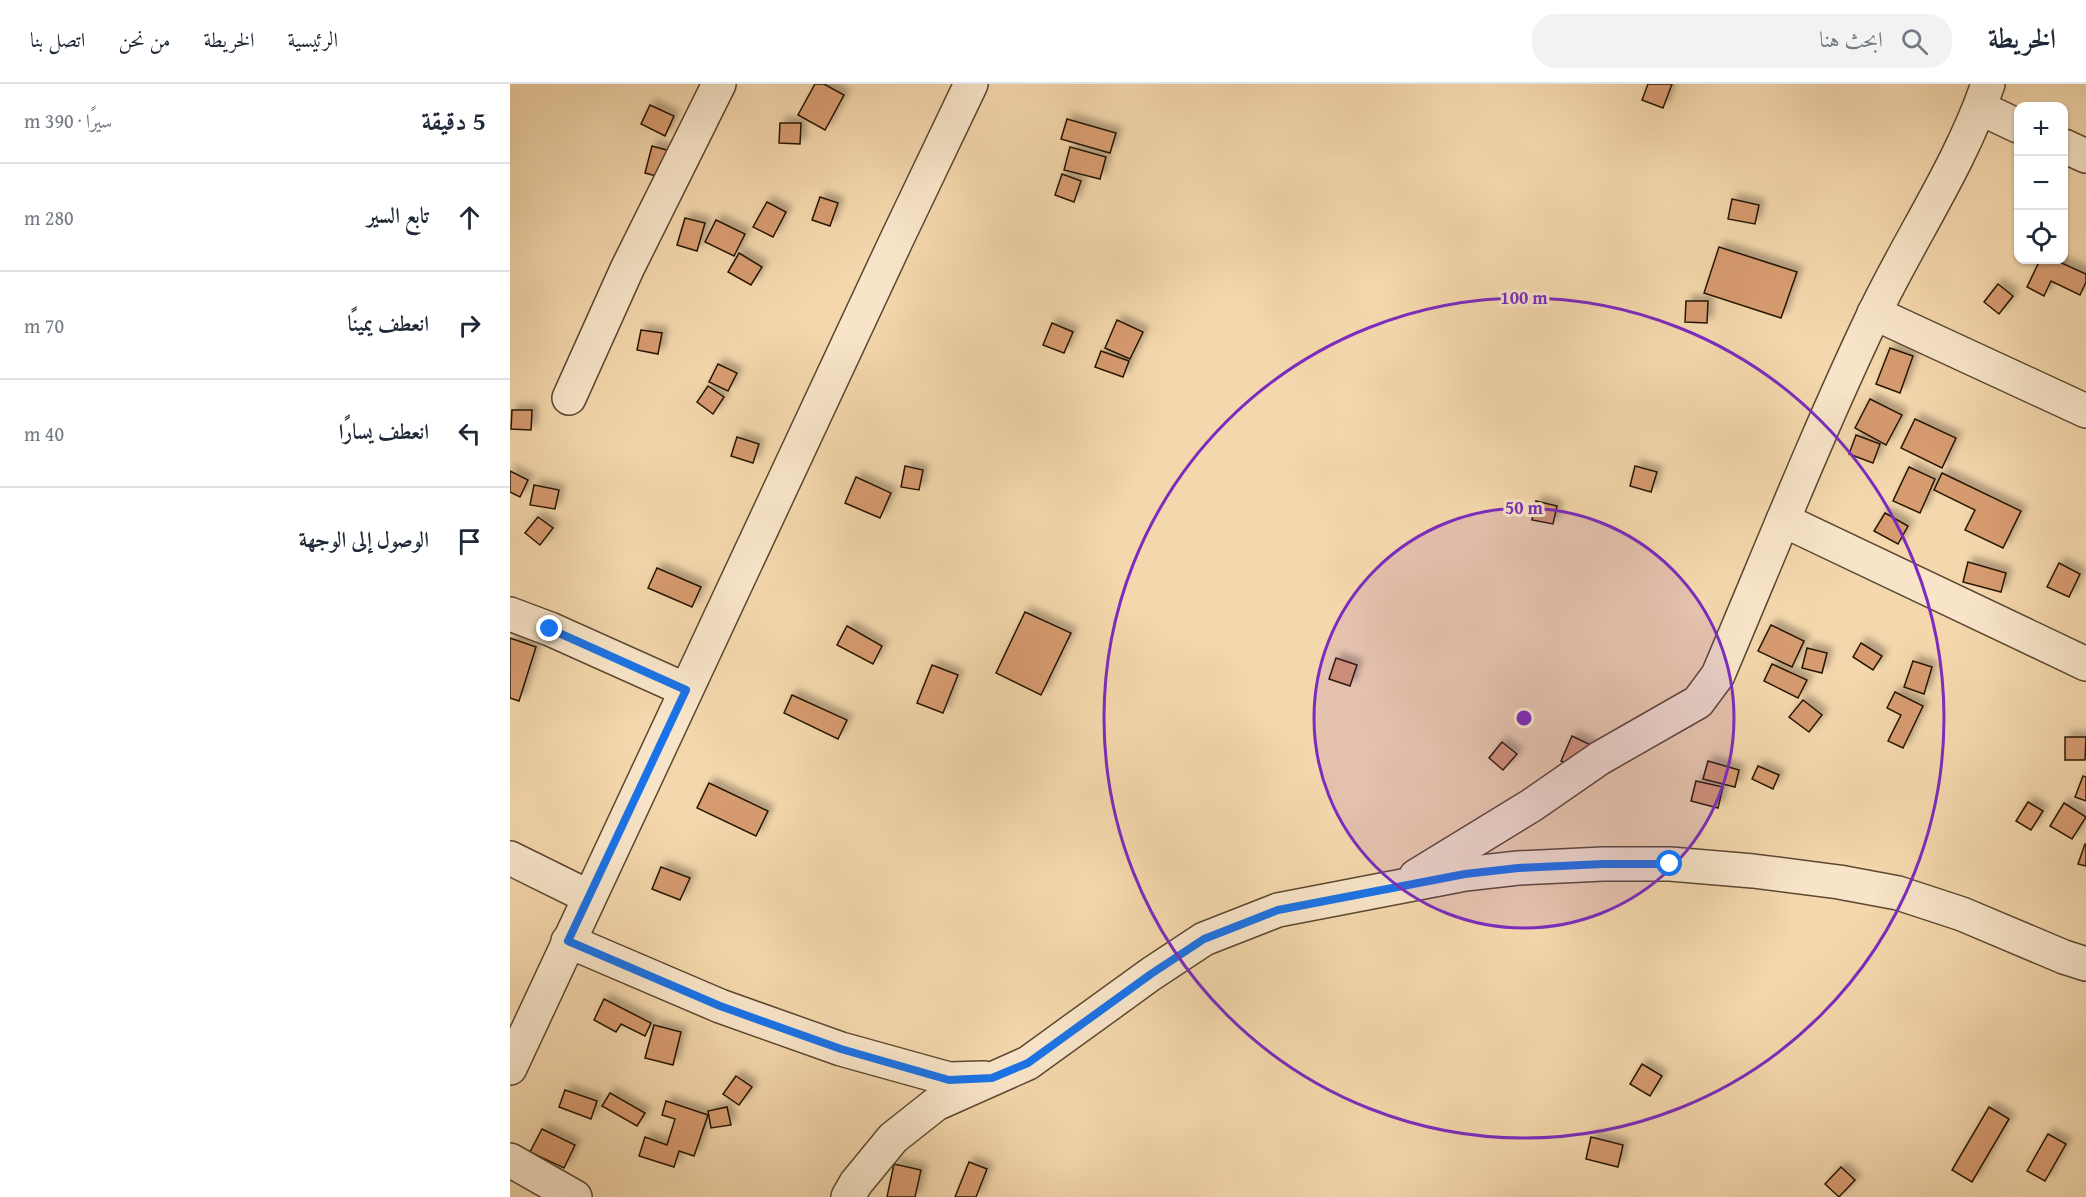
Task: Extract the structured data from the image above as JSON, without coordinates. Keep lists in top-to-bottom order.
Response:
{
  "page": {
    "header": "الخريطة",
    "search": "ابحث هنا",
    "nav": [
      "الرئيسية",
      "الخريطة",
      "من نحن",
      "اتصل بنا"
    ],
    "heading": ["5 دقيقة", "سيرًا · 390 m"],
    "map_buttons": ["+", "−"],
    "list": [
      ["تابع السير", "280 m"],
      ["انعطف يمينًا", "70 m"],
      ["انعطف يسارًا", "40 m"],
      "الوصول إلى الوجهة"
    ]
  },
  "rings": ["100 m", "50 m"]
}
